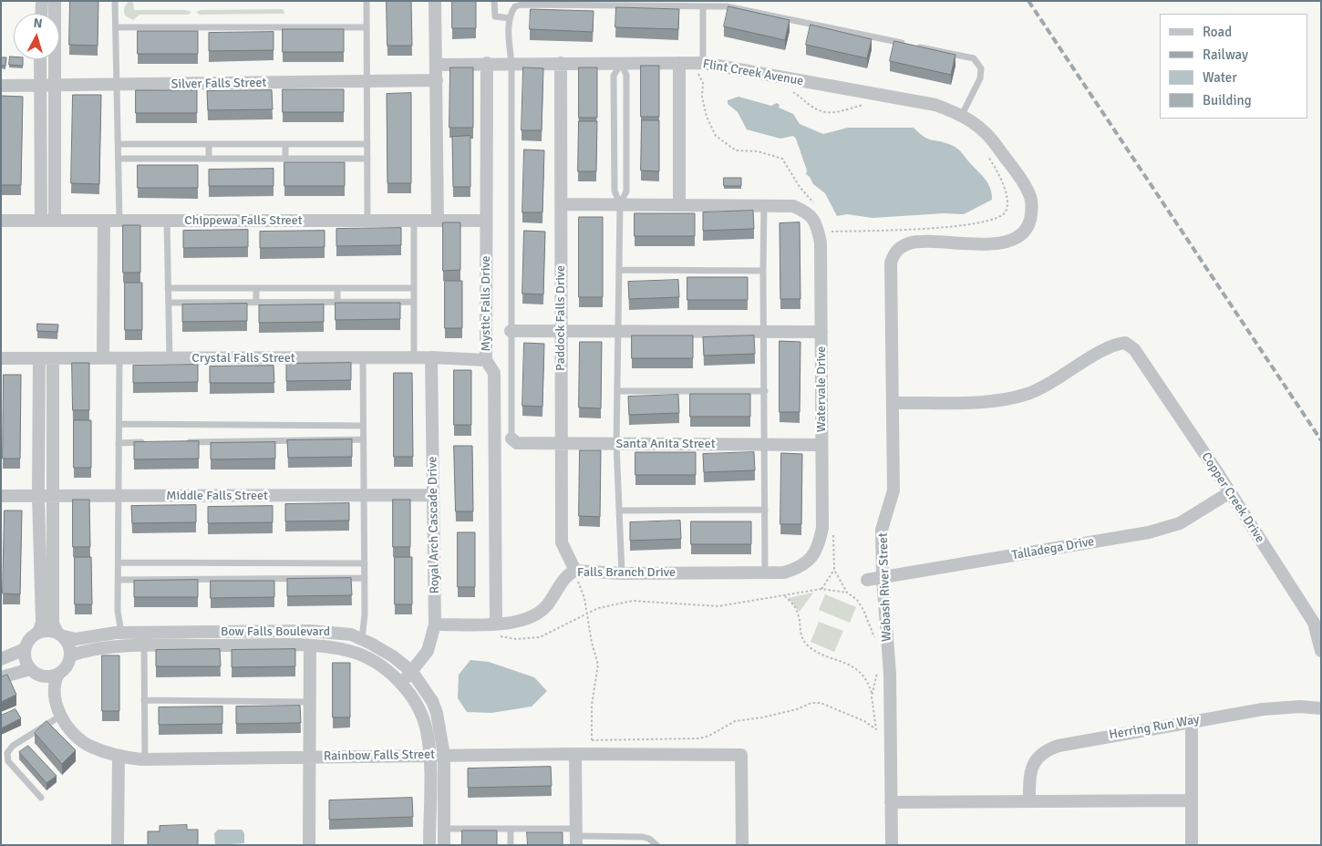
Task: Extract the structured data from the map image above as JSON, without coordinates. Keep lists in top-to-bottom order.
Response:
{
  "streets": {
    "street": [
      "Flint Creek Avenue",
      "Silver Falls Street",
      "Chippewa Falls Street",
      "Mystic Falls Drive",
      "Paddock Falls Drive",
      "Crystal Falls Street",
      "Watervale Drive",
      "Santa Anita Street",
      "Middle Falls Street",
      "Copper Creek Drive",
      "Royal Arch Cascade Drive",
      "Talladega Drive",
      "Falls Branch Drive",
      "Wabash River Street",
      "Bow Falls Boulevard",
      "Herring Run Way",
      "Rainbow Falls Street"
    ]
  },
  "crossings": [
    ["Flint Creek Avenue", "Mystic Falls Drive"],
    ["Flint Creek Avenue", "Paddock Falls Drive"],
    ["Flint Creek Avenue", "Wabash River Street"],
    ["Chippewa Falls Street", "Mystic Falls Drive"],
    ["Mystic Falls Drive", "Crystal Falls Street"],
    ["Mystic Falls Drive", "Falls Branch Drive"],
    ["Paddock Falls Drive", "Santa Anita Street"],
    ["Paddock Falls Drive", "Falls Branch Drive"],
    ["Crystal Falls Street", "Royal Arch Cascade Drive"],
    ["Watervale Drive", "Santa Anita Street"],
    ["Watervale Drive", "Falls Branch Drive"],
    ["Middle Falls Street", "Royal Arch Cascade Drive"],
    ["Copper Creek Drive", "Talladega Drive"],
    ["Copper Creek Drive", "Wabash River Street"],
    ["Royal Arch Cascade Drive", "Falls Branch Drive"],
    ["Royal Arch Cascade Drive", "Bow Falls Boulevard"],
    ["Talladega Drive", "Wabash River Street"],
    ["Bow Falls Boulevard", "Rainbow Falls Street"]
  ],
  "legend": [
    "Road",
    "Railway",
    "Water",
    "Building"
  ],
  "north": "top"
}
